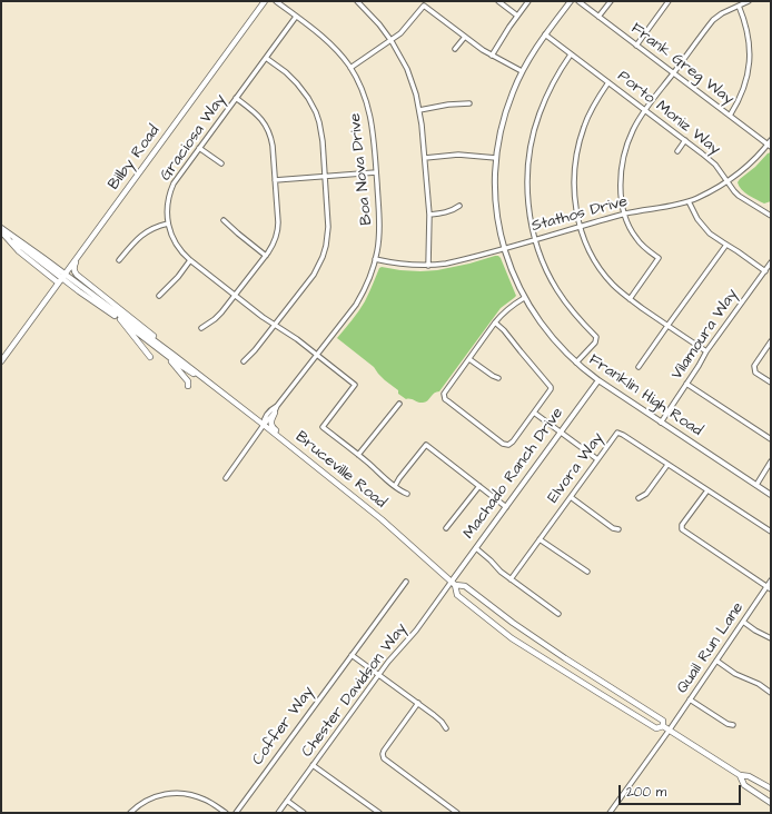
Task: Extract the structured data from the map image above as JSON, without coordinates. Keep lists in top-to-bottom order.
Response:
{
  "streets": {
    "main road": ["Bilby Road", "Bruceville Road"],
    "street": [
      "Frank Greg Way",
      "Porto Moniz Way",
      "Graciosa Way",
      "Boa Nova Drive",
      "Stathos Drive",
      "Vilamoura Way",
      "Franklin High Road",
      "Elvora Way",
      "Machado Ranch Drive",
      "Quail Run Lane",
      "Chester Davidson Way",
      "Coffer Way"
    ]
  },
  "crossings": [
    ["Frank Greg Way", "Stathos Drive"],
    ["Porto Moniz Way", "Stathos Drive"],
    ["Porto Moniz Way", "Franklin High Road"],
    ["Graciosa Way", "Boa Nova Drive"],
    ["Bilby Road", "Bruceville Road"],
    ["Boa Nova Drive", "Stathos Drive"],
    ["Boa Nova Drive", "Bruceville Road"],
    ["Stathos Drive", "Franklin High Road"],
    ["Vilamoura Way", "Franklin High Road"],
    ["Franklin High Road", "Machado Ranch Drive"],
    ["Bruceville Road", "Machado Ranch Drive"],
    ["Bruceville Road", "Quail Run Lane"],
    ["Bruceville Road", "Chester Davidson Way"],
    ["Machado Ranch Drive", "Chester Davidson Way"]
  ],
  "scale_bar": "200 m"
}
